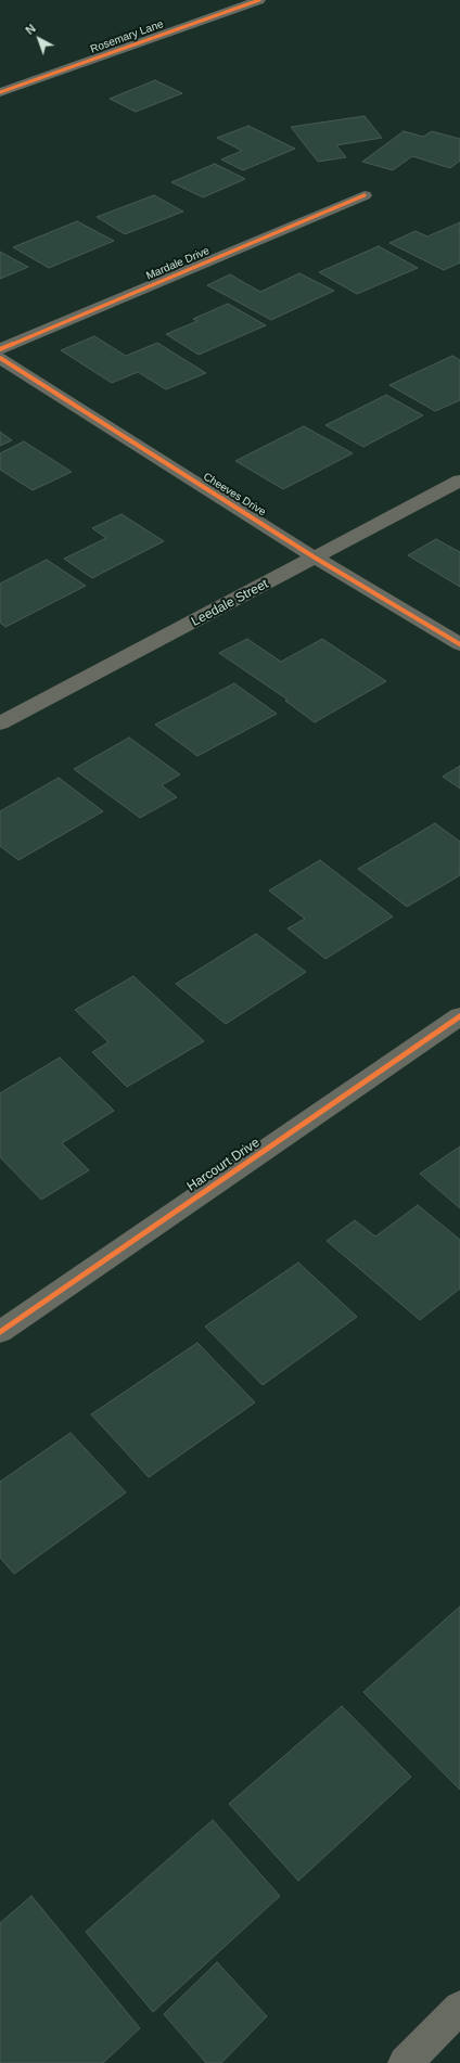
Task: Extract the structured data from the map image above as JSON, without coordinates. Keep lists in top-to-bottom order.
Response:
{
  "streets": {
    "street": [
      "Rosemary Lane",
      "Mardale Drive",
      "Cheeves Drive",
      "Leedale Street",
      "Harcourt Drive"
    ]
  },
  "crossings": [
    ["Cheeves Drive", "Leedale Street"]
  ],
  "north": "top left"
}
